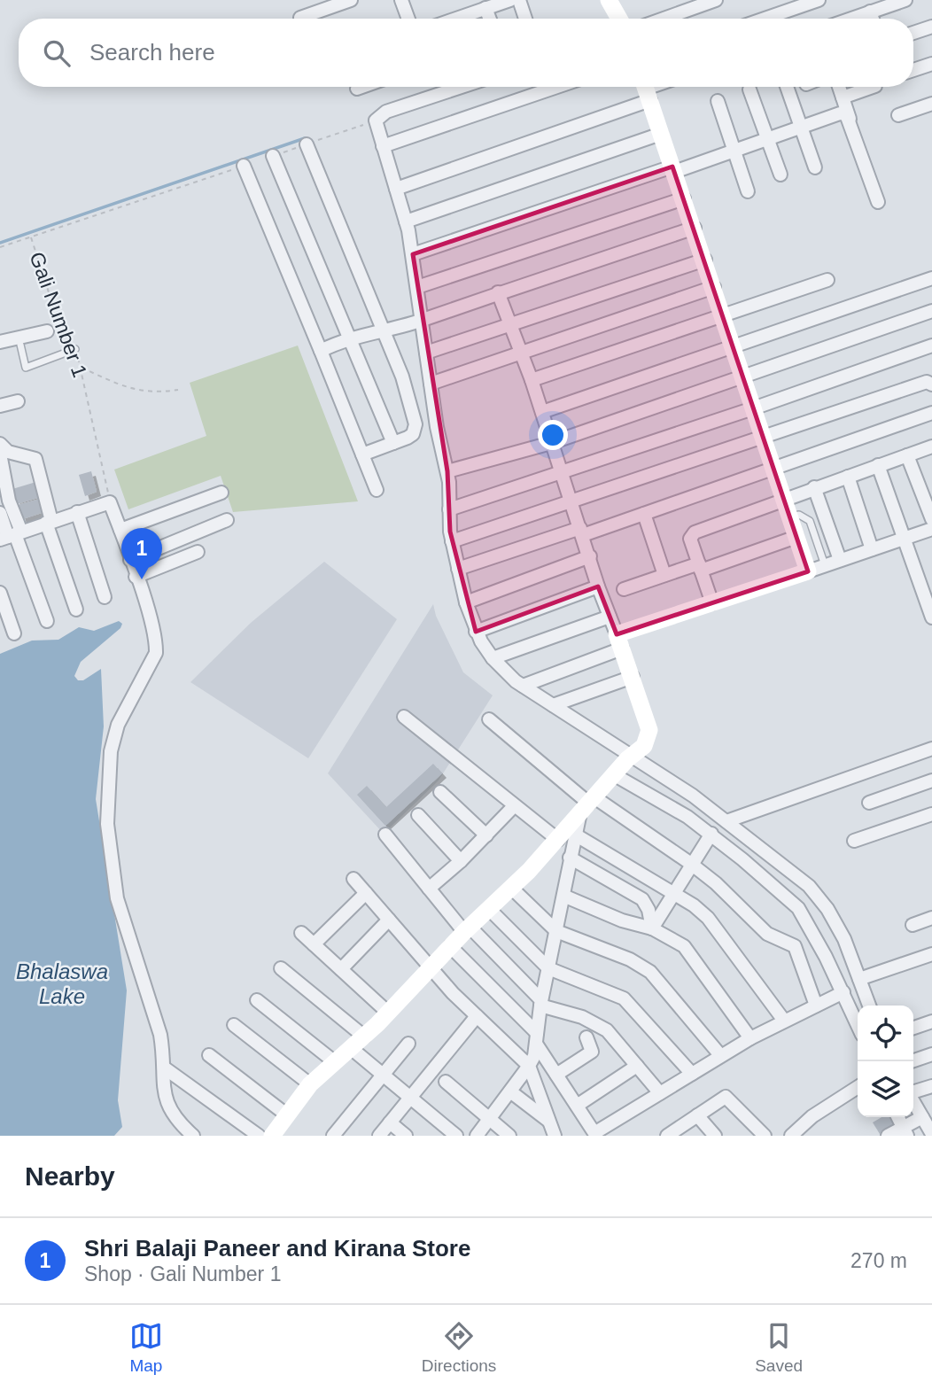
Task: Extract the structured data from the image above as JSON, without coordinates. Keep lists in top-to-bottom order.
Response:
{
  "streets": {
    "path": ["Gali Number 1"]
  },
  "water": ["Bhalaswa Lake"],
  "page": {
    "search": "Search here",
    "pins": "1",
    "heading": "Nearby",
    "list": [
      {
        "mark": "1",
        "name": "Shri Balaji Paneer and Kirana Store",
        "note": "Shop · Gali Number 1",
        "value": "270 m"
      }
    ],
    "nav": ["Map", "Directions", "Saved"]
  }
}
